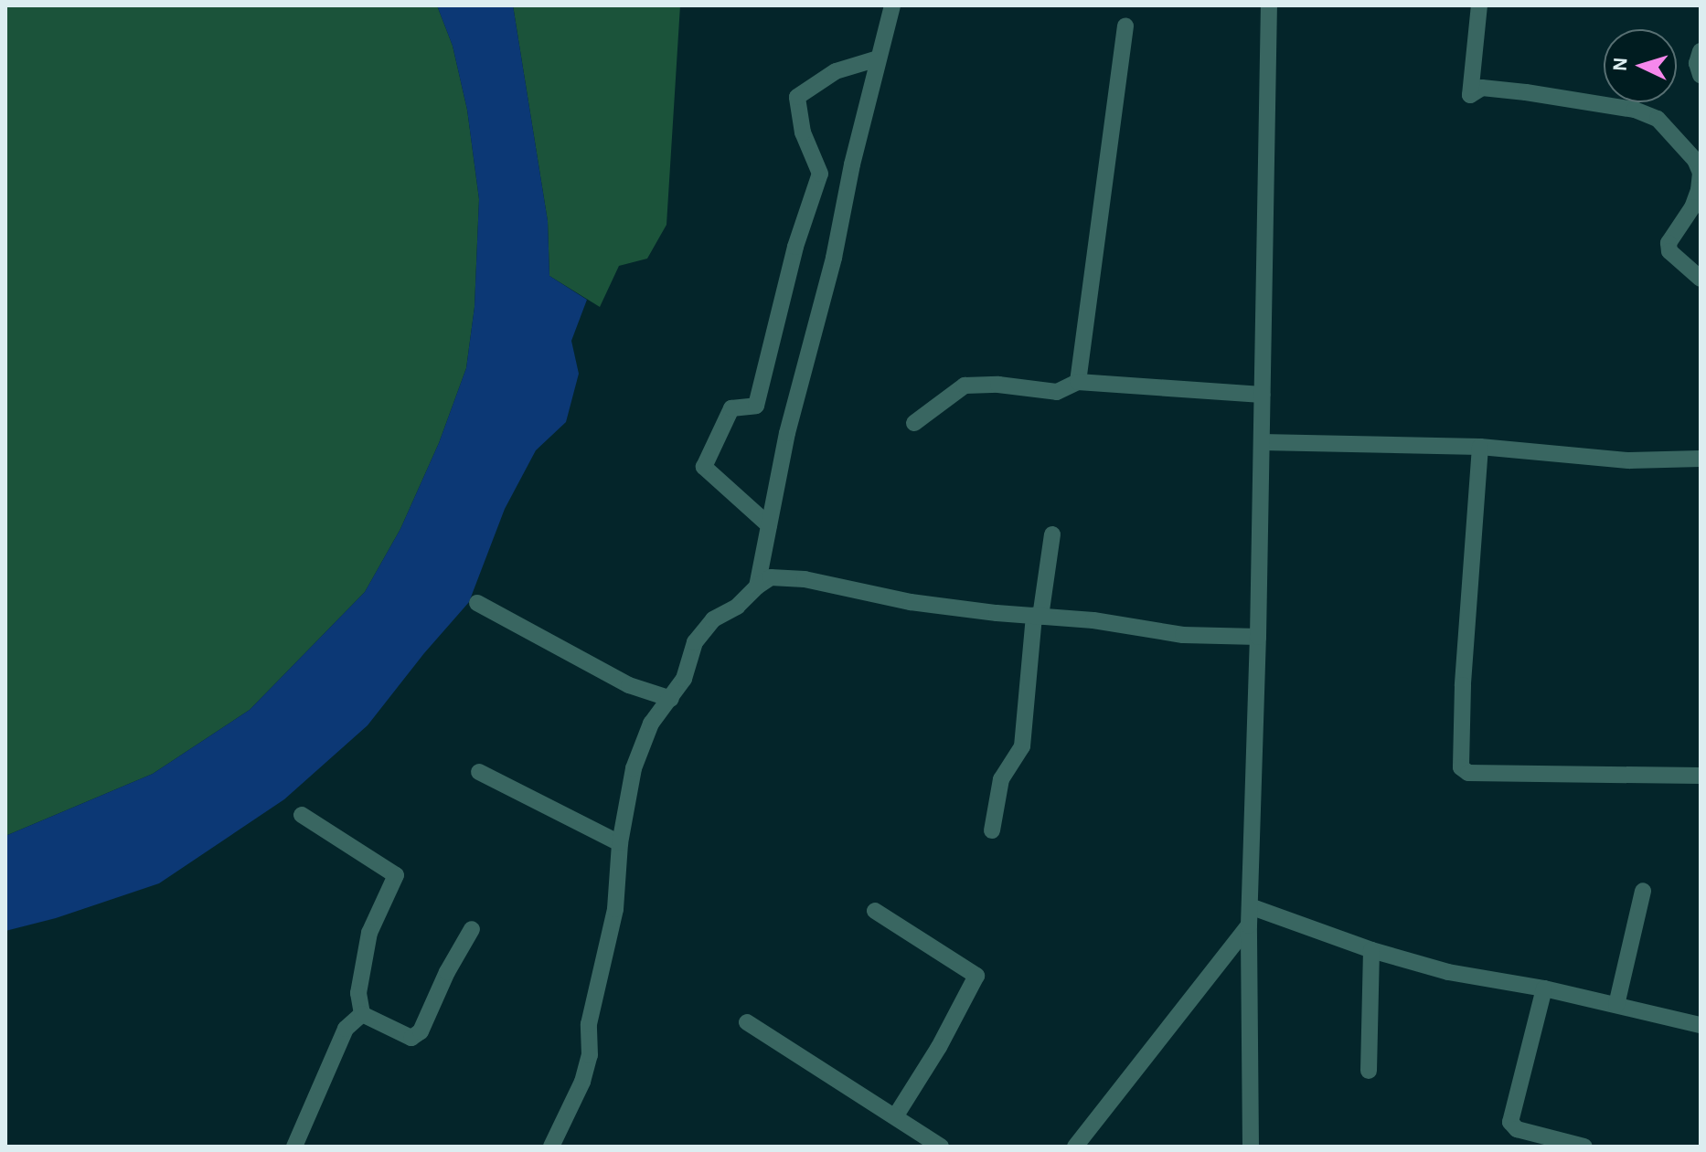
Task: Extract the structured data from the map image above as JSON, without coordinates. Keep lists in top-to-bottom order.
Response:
{
  "north": "left"
}
